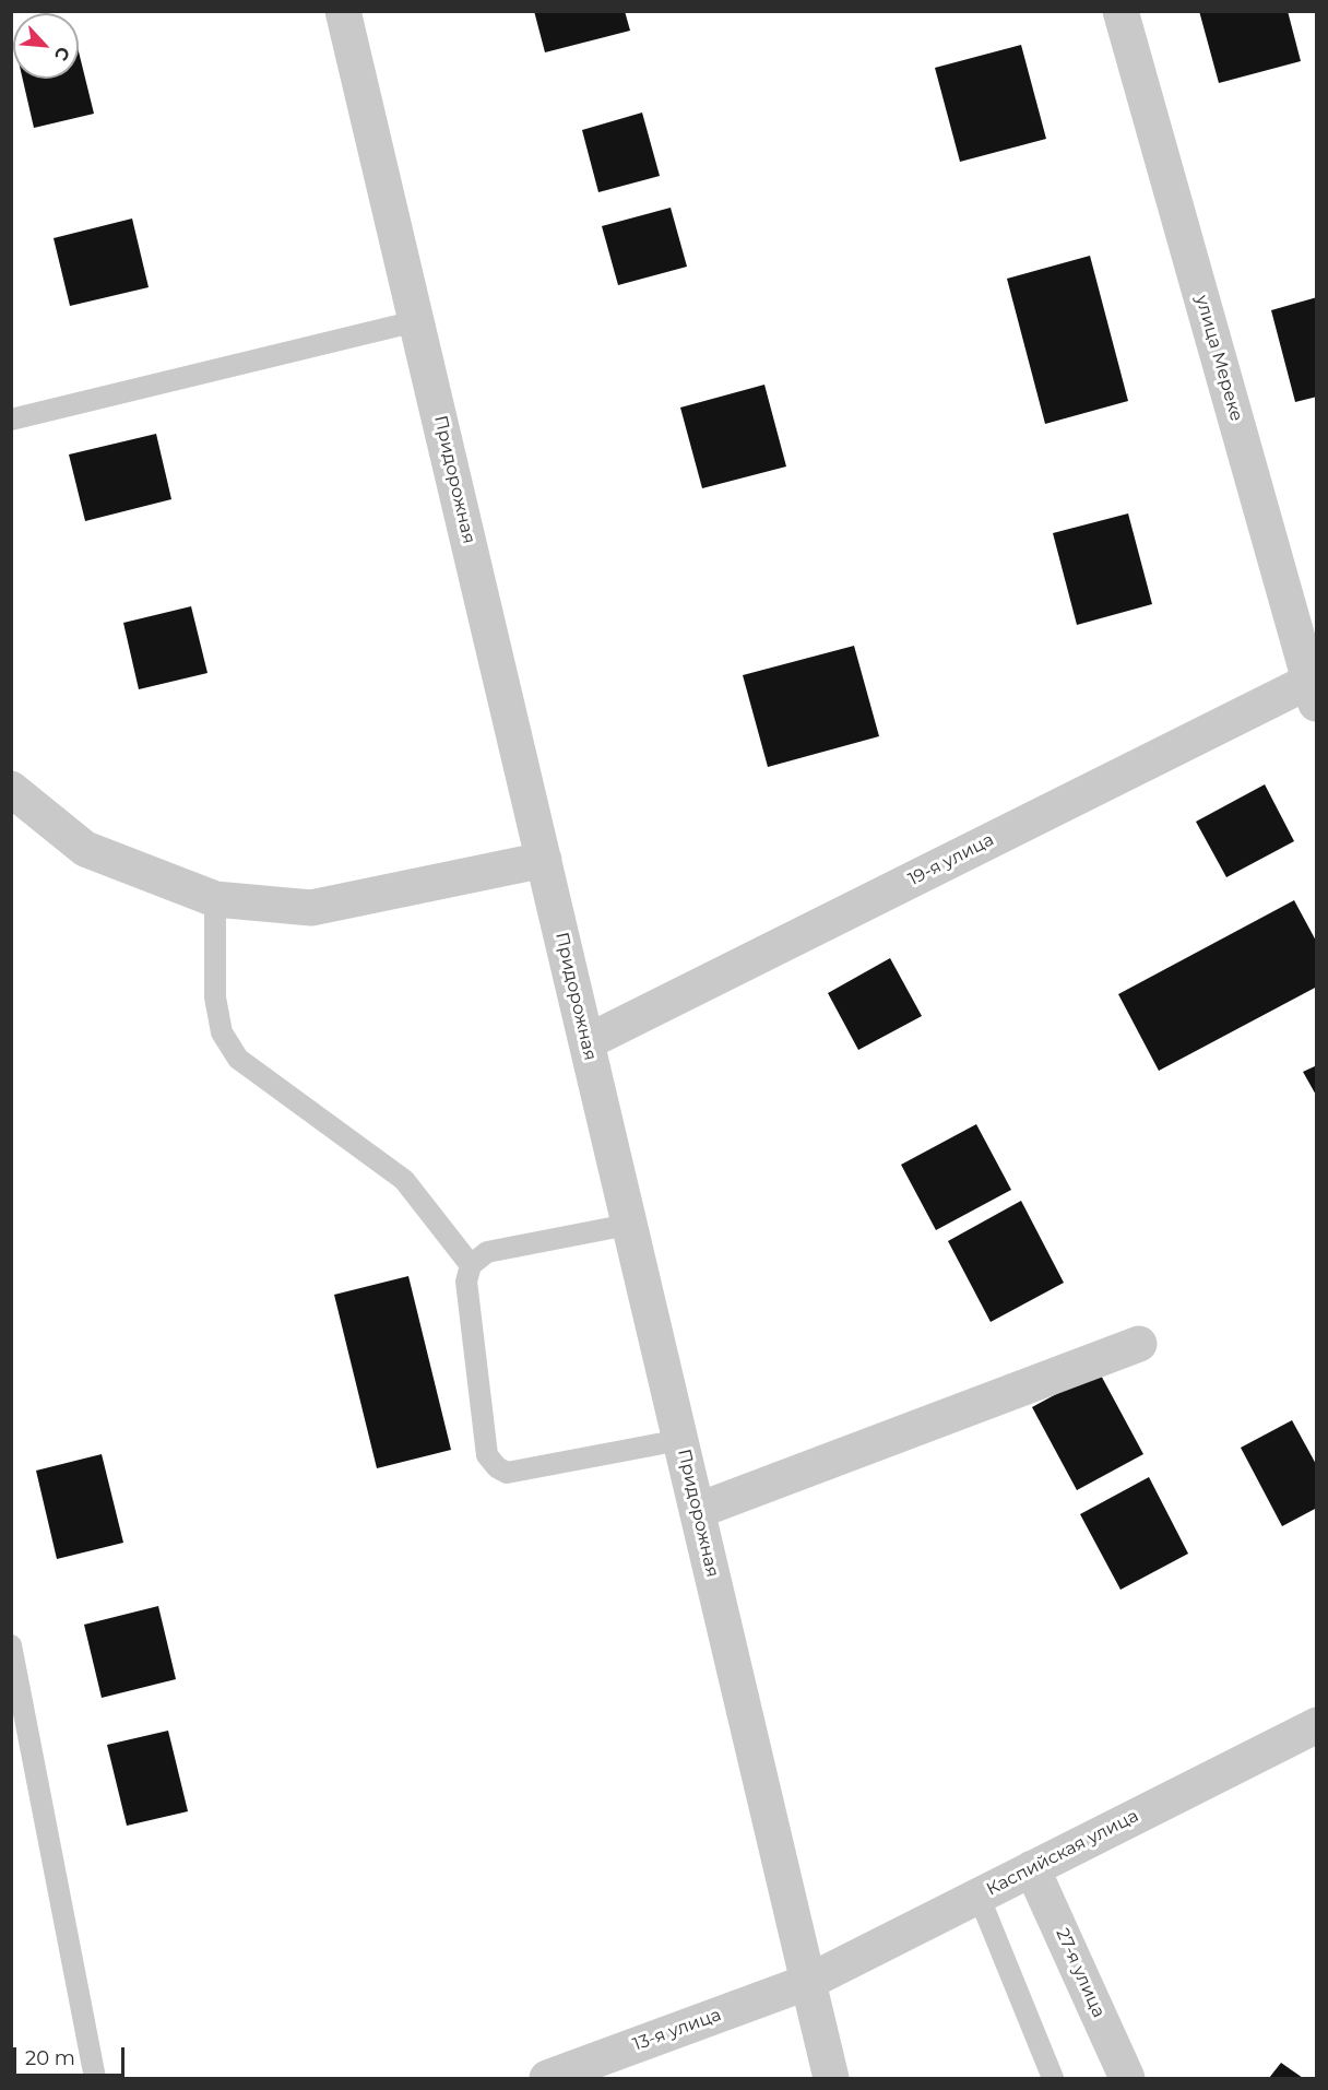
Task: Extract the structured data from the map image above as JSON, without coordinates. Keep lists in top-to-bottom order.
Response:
{
  "streets": {
    "street": [
      "улица Мереке",
      "Придорожная",
      "19-я улица",
      "Каспийская улица",
      "27-я улица",
      "13-я улица"
    ]
  },
  "crossings": [
    ["улица Мереке", "19-я улица"],
    ["Придорожная", "19-я улица"],
    ["Придорожная", "Каспийская улица"],
    ["Придорожная", "13-я улица"],
    ["Каспийская улица", "27-я улица"],
    ["Каспийская улица", "13-я улица"]
  ],
  "scale_bar": "20 m",
  "north": "bottom right"
}
